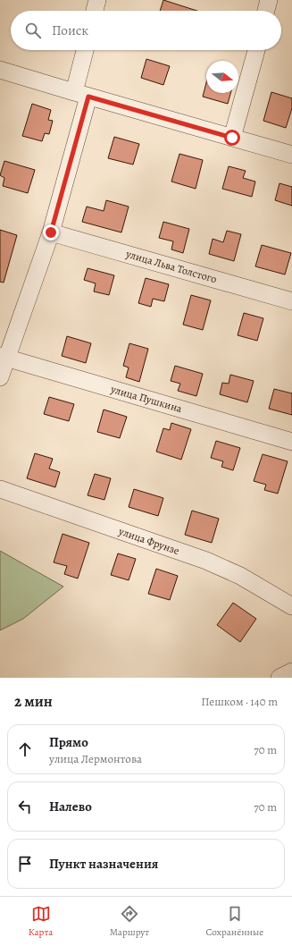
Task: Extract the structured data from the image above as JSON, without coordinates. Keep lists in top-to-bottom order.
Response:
{
  "streets": {
    "street": ["улица Льва Толстого", "улица Пушкина", "улица Фрунзе"]
  },
  "north": "right",
  "page": {
    "search": "Поиск",
    "heading": ["2 мин", "Пешком · 140 m"],
    "list": [
      ["Прямо", "улица Лермонтова", "70 m"],
      ["Налево", "70 m"],
      "Пункт назначения"
    ],
    "nav": ["Карта", "Маршрут", "Сохранённые"]
  }
}
